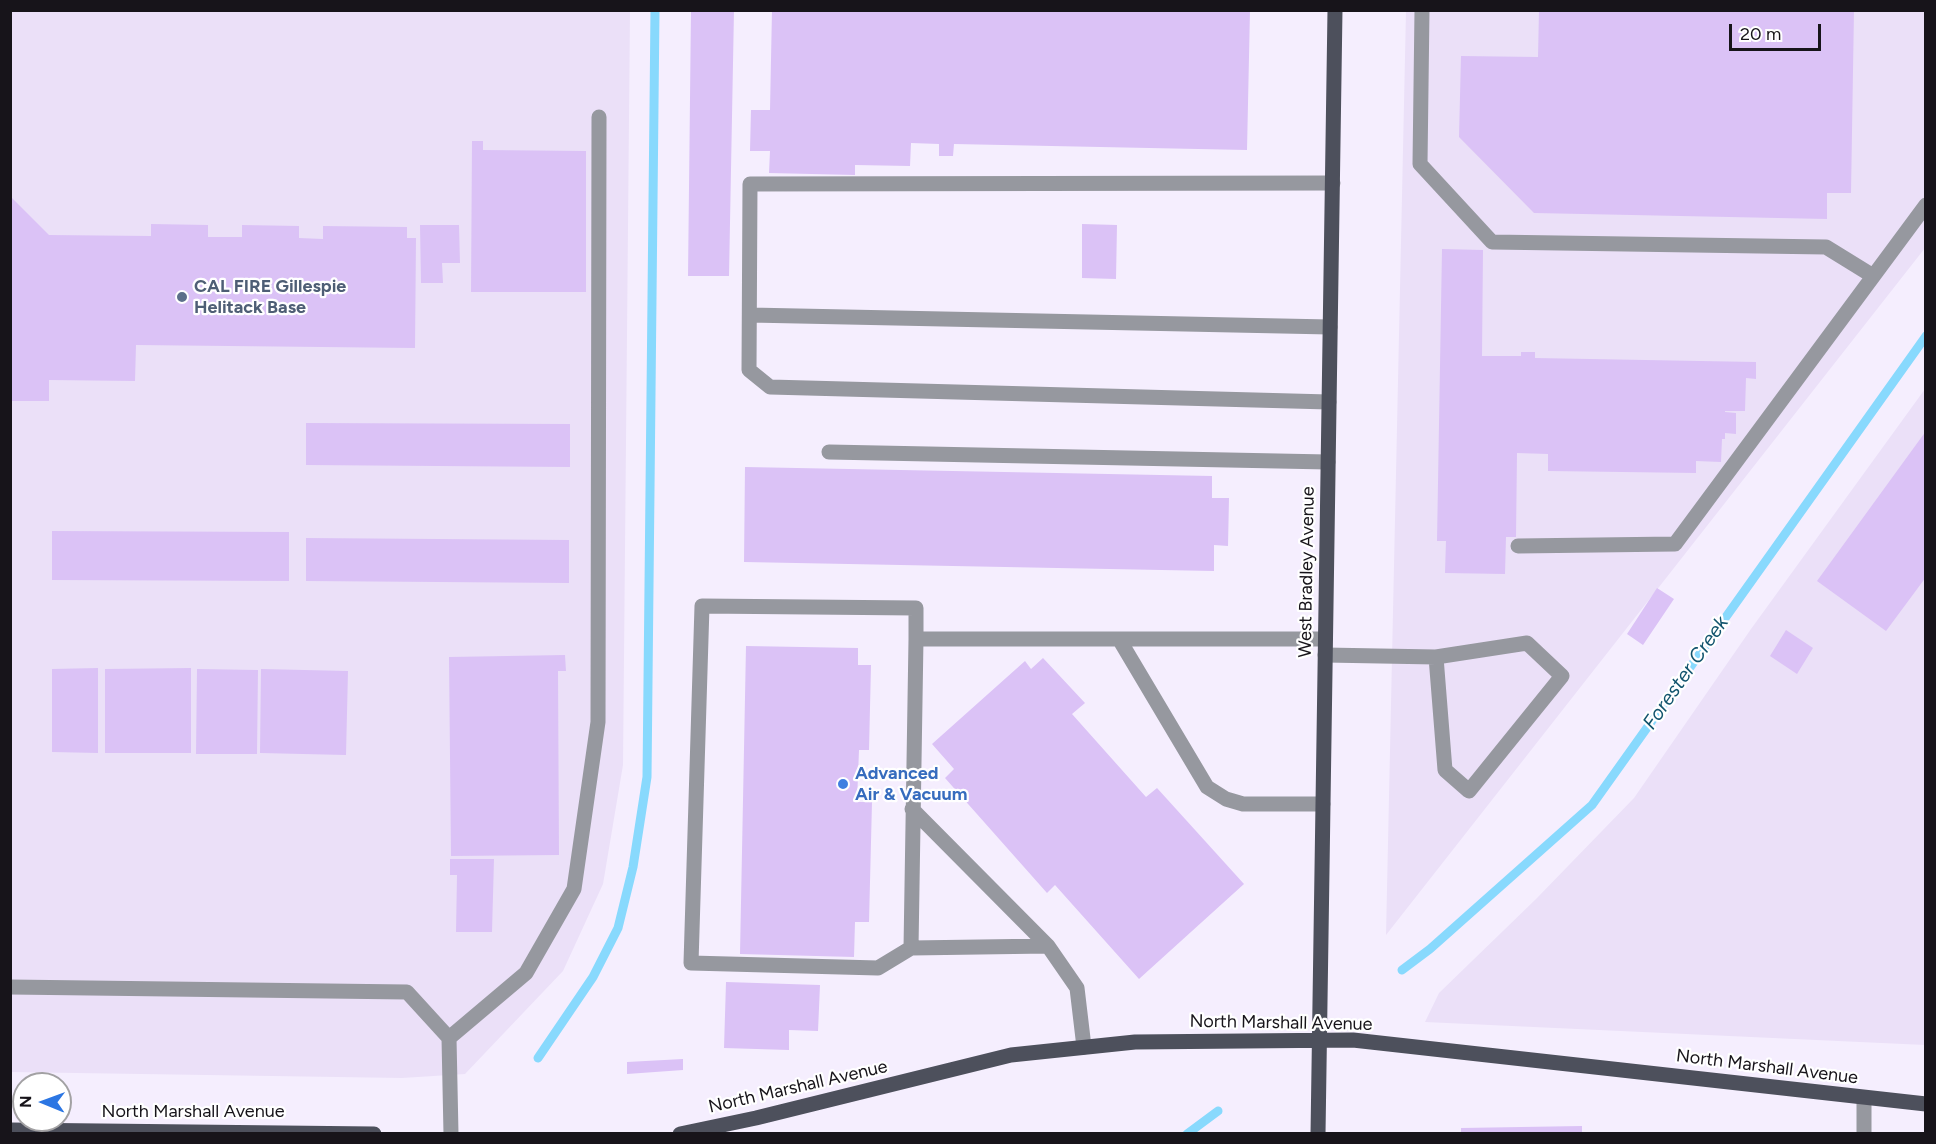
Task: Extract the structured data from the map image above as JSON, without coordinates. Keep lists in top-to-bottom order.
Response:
{
  "streets": {
    "main road": ["West Bradley Avenue", "North Marshall Avenue"]
  },
  "crossings": [
    ["West Bradley Avenue", "North Marshall Avenue"]
  ],
  "water": ["Forester Creek"],
  "places": ["CAL FIRE Gillespie Helitack Base", "Advanced Air & Vacuum"],
  "scale_bar": "20 m",
  "north": "left"
}
